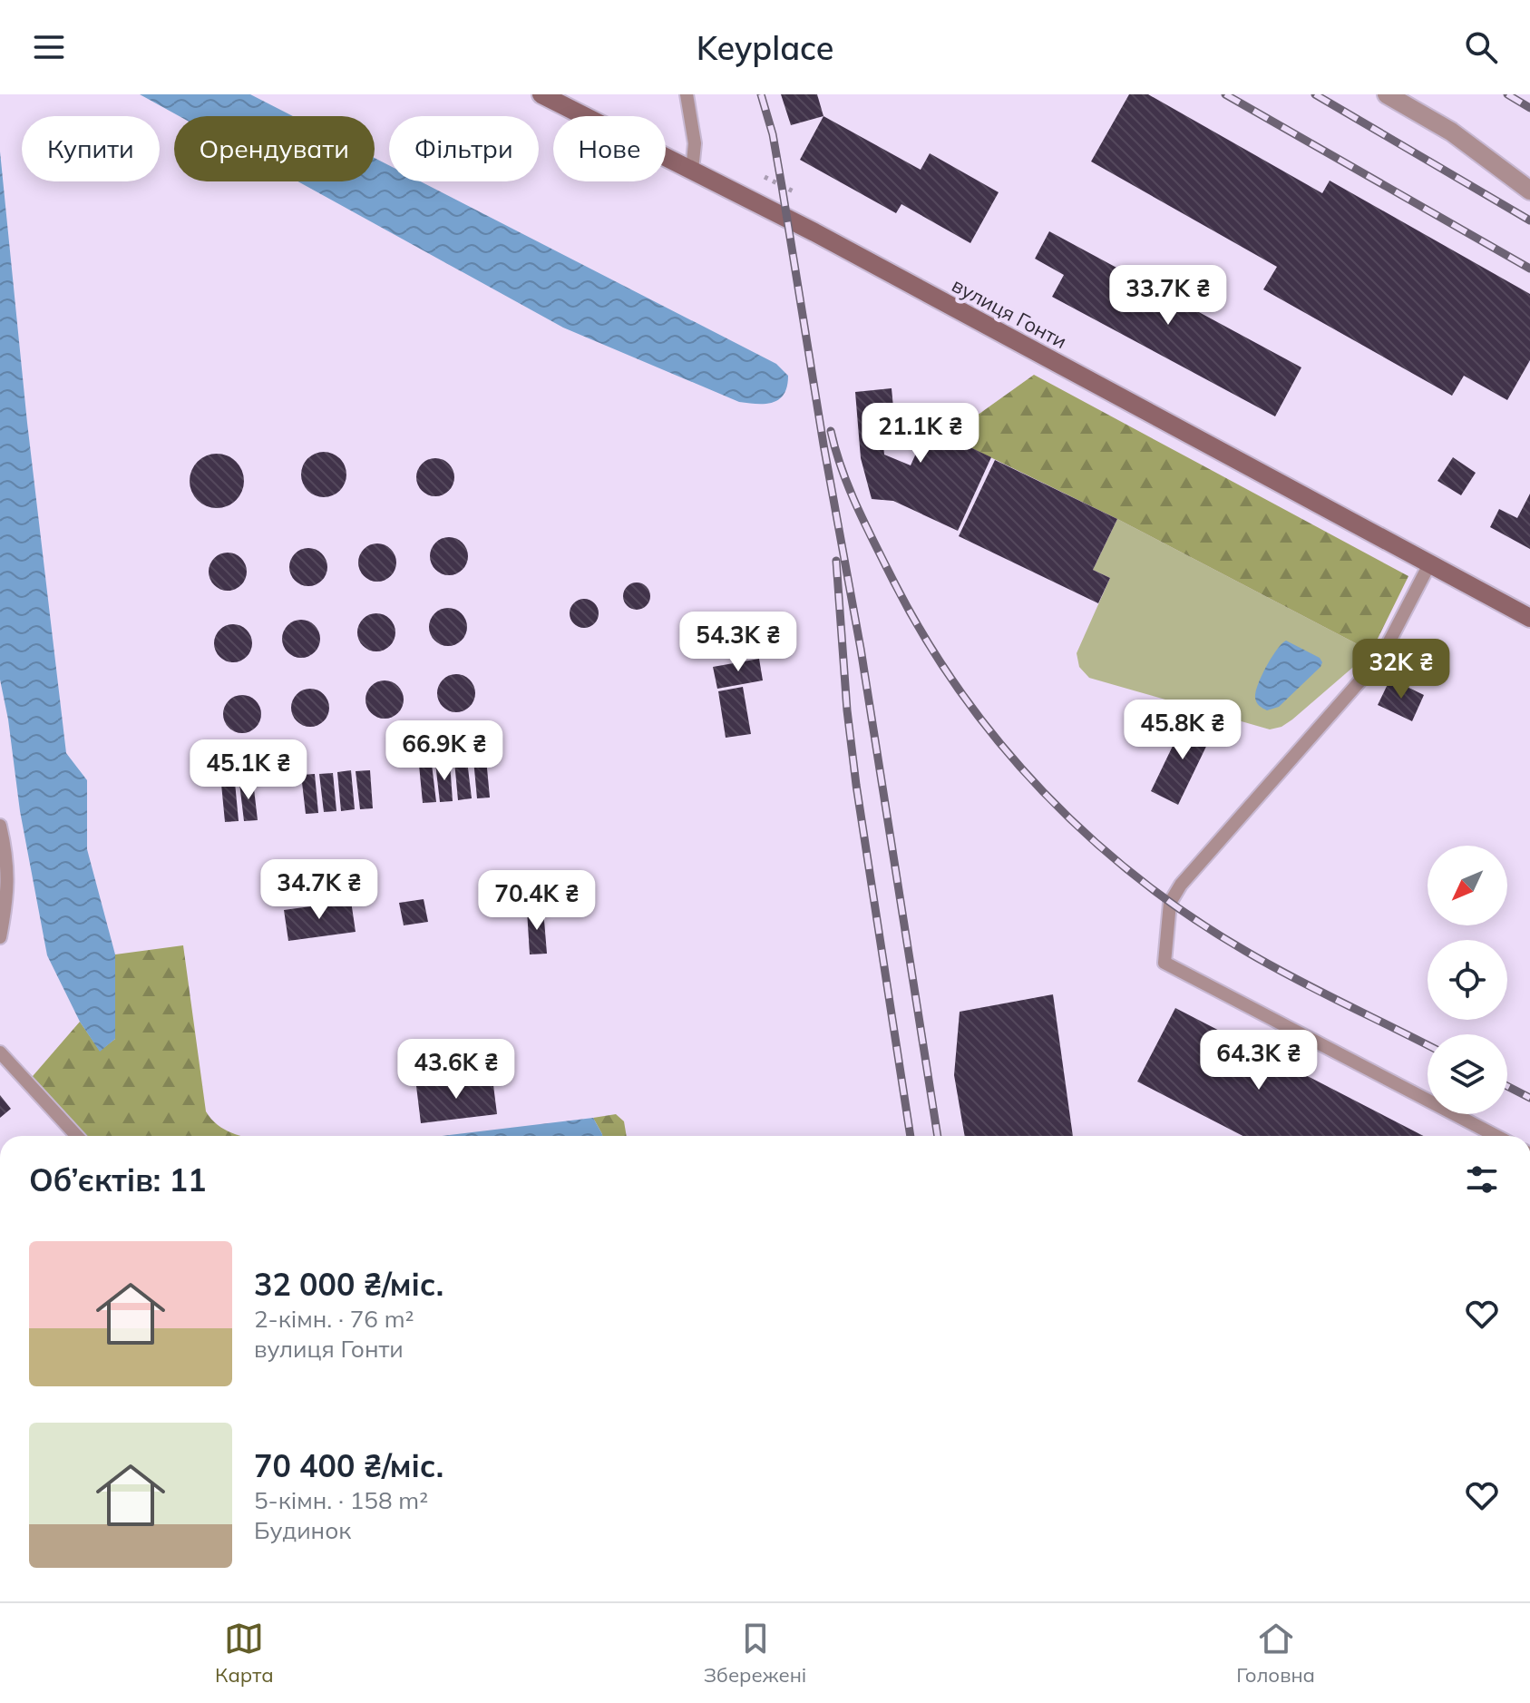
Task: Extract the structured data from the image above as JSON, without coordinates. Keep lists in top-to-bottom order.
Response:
{
  "streets": {
    "street": ["вулиця Гонти"]
  },
  "north": "bottom left",
  "page": {
    "header": "Keyplace",
    "chip": [
      "Купити",
      "Орендувати",
      "Фільтри",
      "Нове"
    ],
    "price": [
      "33.7K ₴",
      "21.1K ₴",
      "54.3K ₴",
      "32K ₴",
      "45.8K ₴",
      "66.9K ₴",
      "45.1K ₴",
      "34.7K ₴",
      "70.4K ₴",
      "64.3K ₴",
      "43.6K ₴"
    ],
    "heading": "Об’єктів: 11",
    "list": [
      {
        "name": "32 000 ₴/міс.",
        "note": "2-кімн. · 76 m² · вулиця Гонти"
      },
      {
        "name": "70 400 ₴/міс.",
        "note": "5-кімн. · 158 m² · Будинок"
      }
    ],
    "tabs": ["Карта", "Збережені", "Головна"]
  }
}
